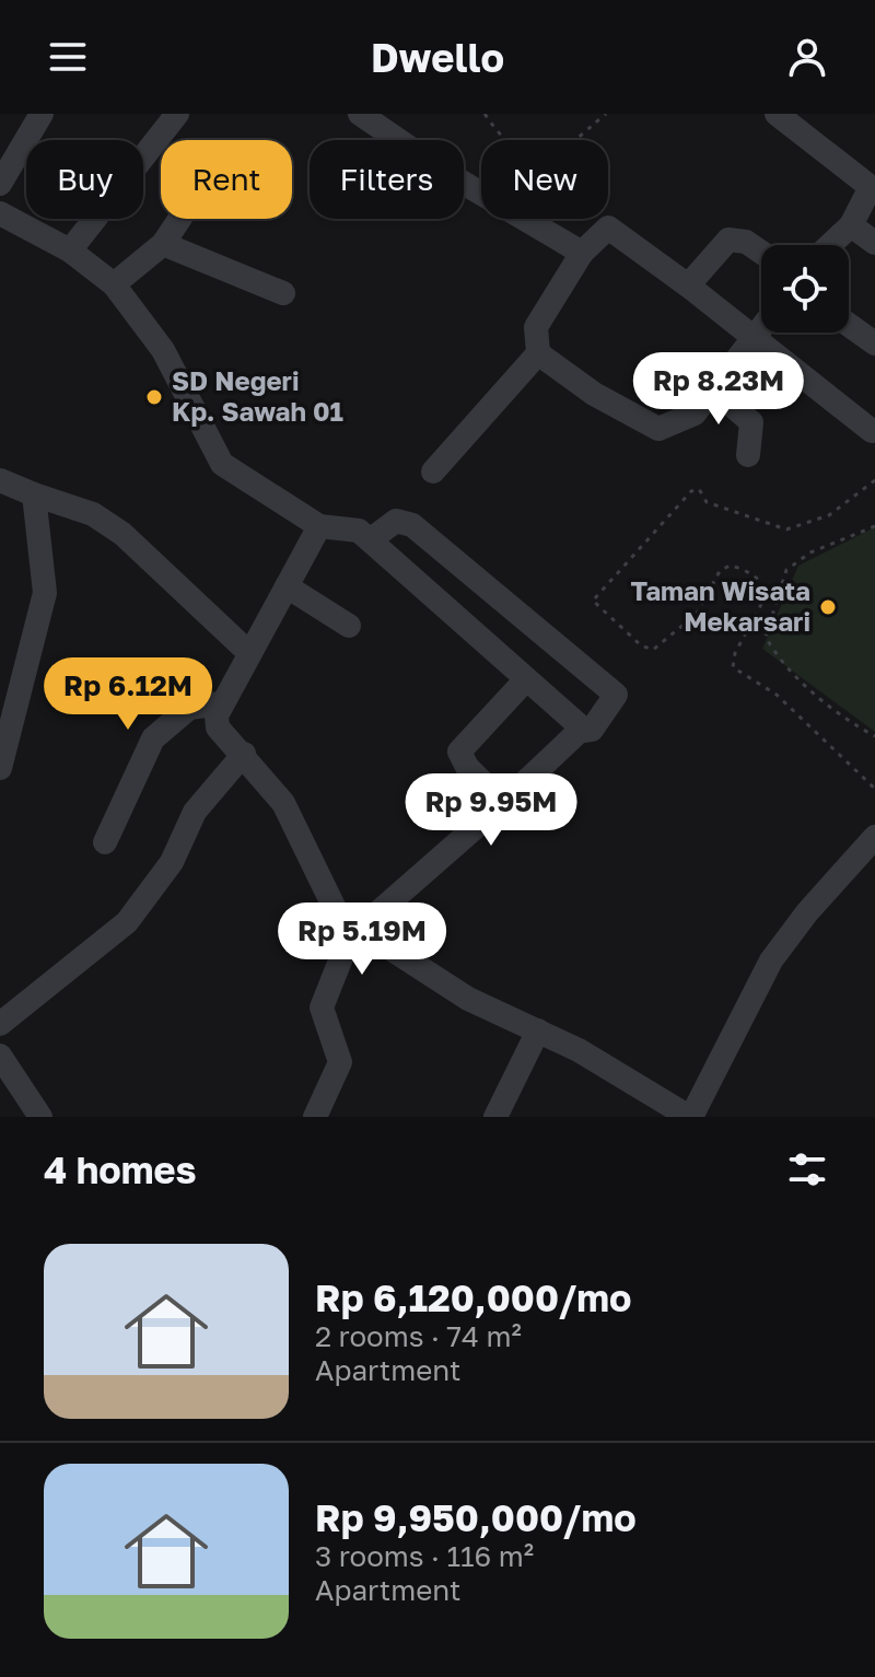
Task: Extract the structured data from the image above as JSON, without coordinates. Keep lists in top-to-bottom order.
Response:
{
  "places": ["SD Negeri Kp. Sawah 01", "Taman Wisata Mekarsari"],
  "page": {
    "header": "Dwello",
    "chip": [
      "Buy",
      "Rent",
      "Filters",
      "New"
    ],
    "price": [
      "Rp 8.23M",
      "Rp 6.12M",
      "Rp 9.95M",
      "Rp 5.19M"
    ],
    "heading": "4 homes",
    "list": [
      {
        "name": "Rp 6,120,000/mo",
        "note": "2 rooms · 74 m² · Apartment"
      },
      {
        "name": "Rp 9,950,000/mo",
        "note": "3 rooms · 116 m² · Apartment"
      }
    ]
  }
}
